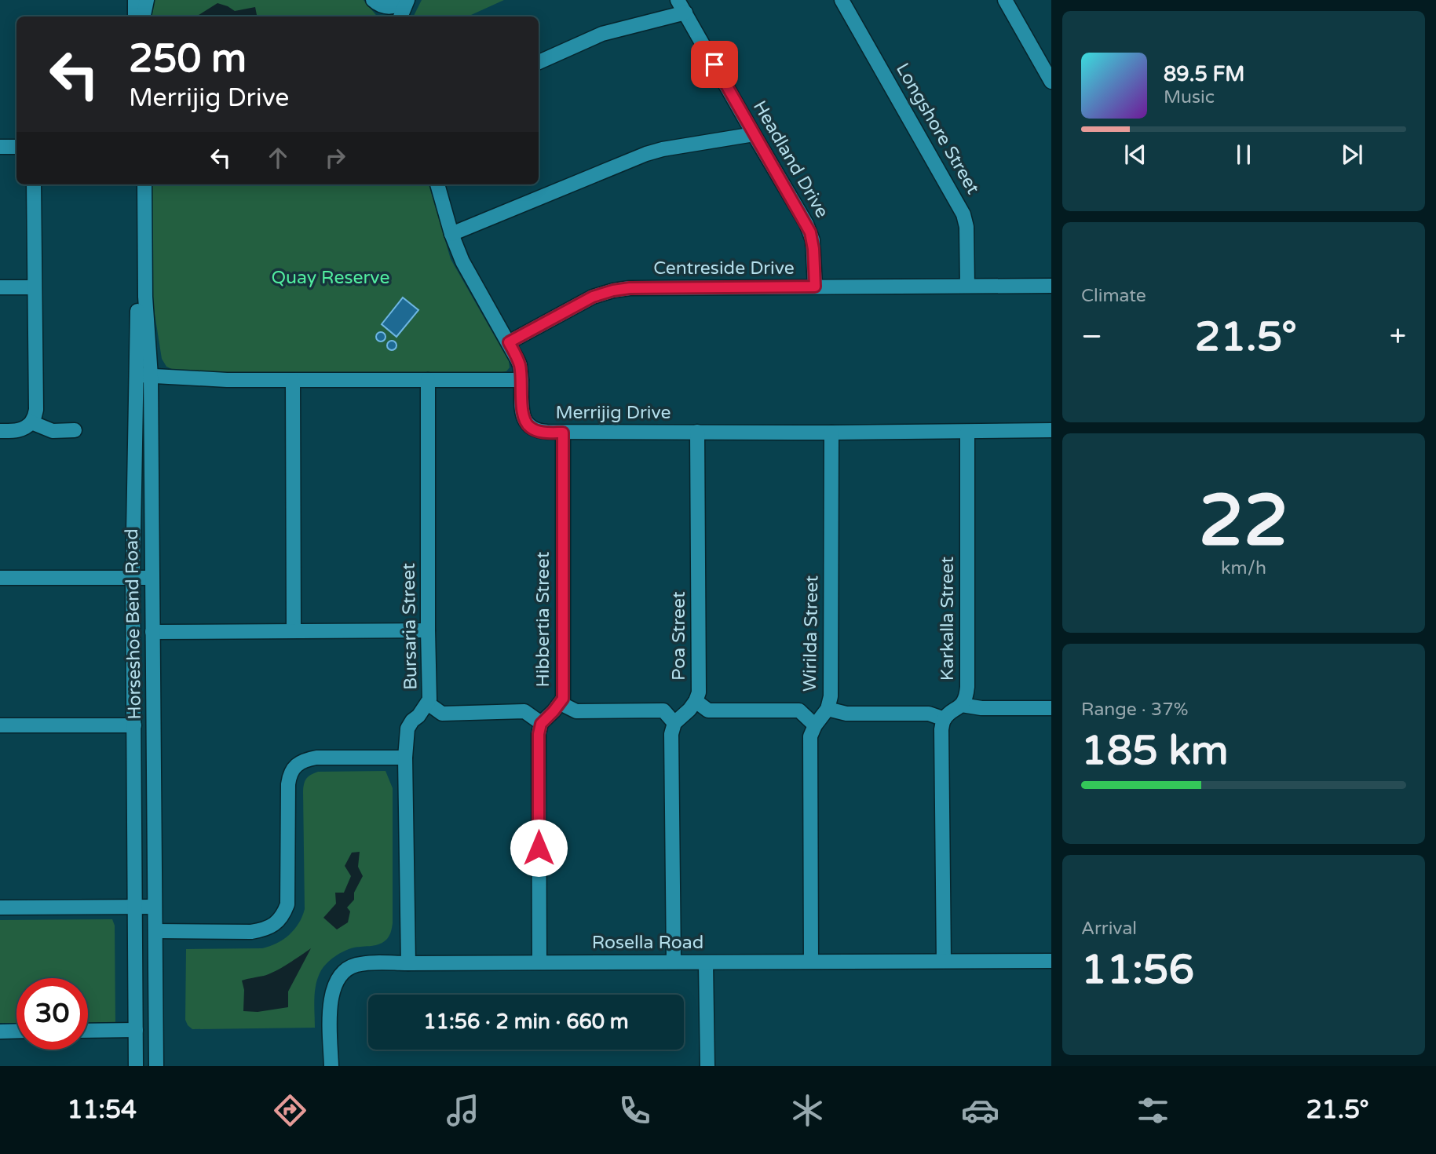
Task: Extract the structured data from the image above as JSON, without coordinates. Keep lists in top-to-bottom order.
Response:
{
  "streets": {
    "street": [
      "Longshore Street",
      "Headland Drive",
      "Centreside Drive",
      "Merrijig Drive",
      "Karkalla Street",
      "Hibbertia Street",
      "Horseshoe Bend Road",
      "Bursaria Street",
      "Wirilda Street",
      "Poa Street",
      "Rosella Road"
    ]
  },
  "crossings": [
    ["Longshore Street", "Centreside Drive"],
    ["Headland Drive", "Centreside Drive"],
    ["Centreside Drive", "Merrijig Drive"],
    ["Merrijig Drive", "Karkalla Street"],
    ["Merrijig Drive", "Hibbertia Street"],
    ["Merrijig Drive", "Wirilda Street"],
    ["Merrijig Drive", "Poa Street"],
    ["Bursaria Street", "Rosella Road"],
    ["Wirilda Street", "Rosella Road"]
  ],
  "parks": ["Quay Reserve"],
  "page": {
    "turn": ["250 m", "Merrijig Drive"],
    "song": ["89.5 FM", "Music"],
    "tile": [
      "Climate",
      ["22", "km/h"],
      ["Range · 37%", "185 km"],
      ["Arrival", "11:56"]
    ],
    "heat": ["−", "21.5°", "+"],
    "limit": "30",
    "trip": "11:56 · 2 min · 660 m",
    "tabs": ["11:54", "21.5°"]
  }
}
